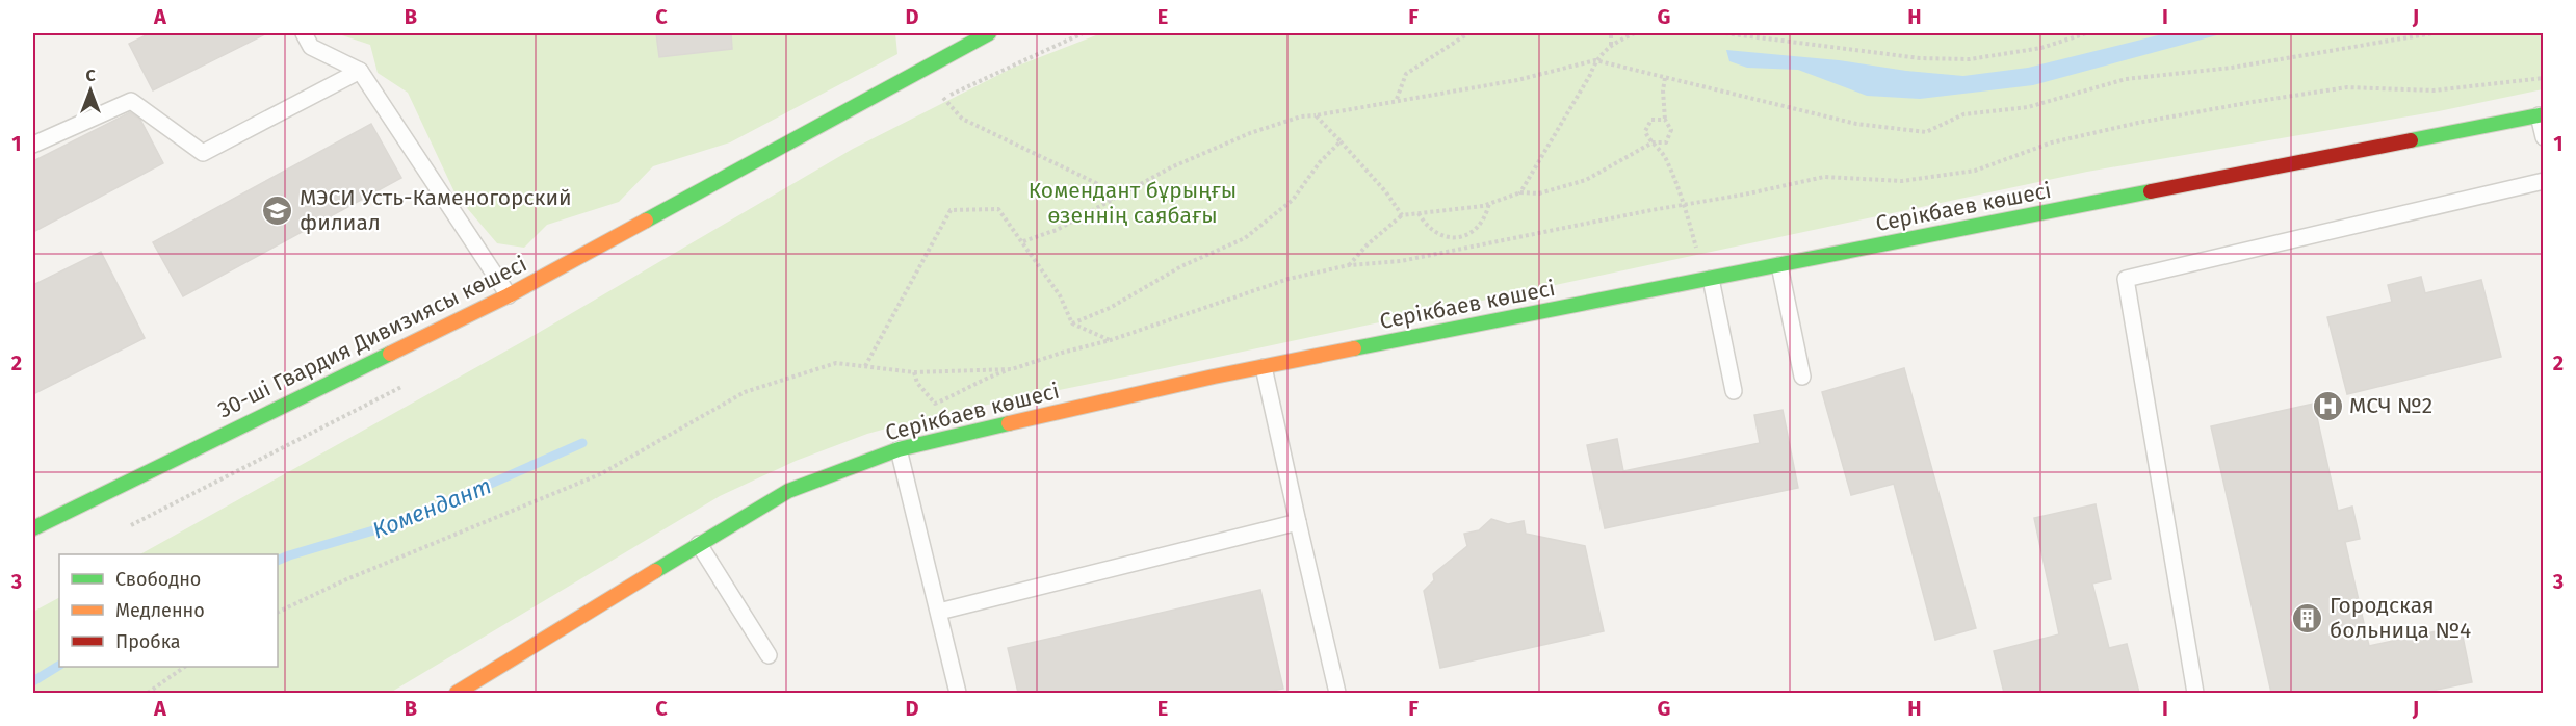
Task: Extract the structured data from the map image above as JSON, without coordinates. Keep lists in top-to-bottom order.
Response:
{
  "streets": {
    "street": ["Серікбаев көшесі", "30-ші Гвардия Дивизиясы көшесі"]
  },
  "water": ["Комендант"],
  "parks": ["Комендант бұрыңғы өзеннің саябағы"],
  "places": {
    "school or university": ["МЭСИ Усть-Каменогорский филиал"],
    "hospital": ["МСЧ №2"],
    "building": ["Городская больница №4"]
  },
  "legend": ["Свободно", "Медленно", "Пробка"],
  "north": "top",
  "grid": {
    "columns": [
      "A",
      "B",
      "C",
      "D",
      "E",
      "F",
      "G",
      "H",
      "I",
      "J"
    ],
    "rows": ["1", "2", "3"]
  }
}
